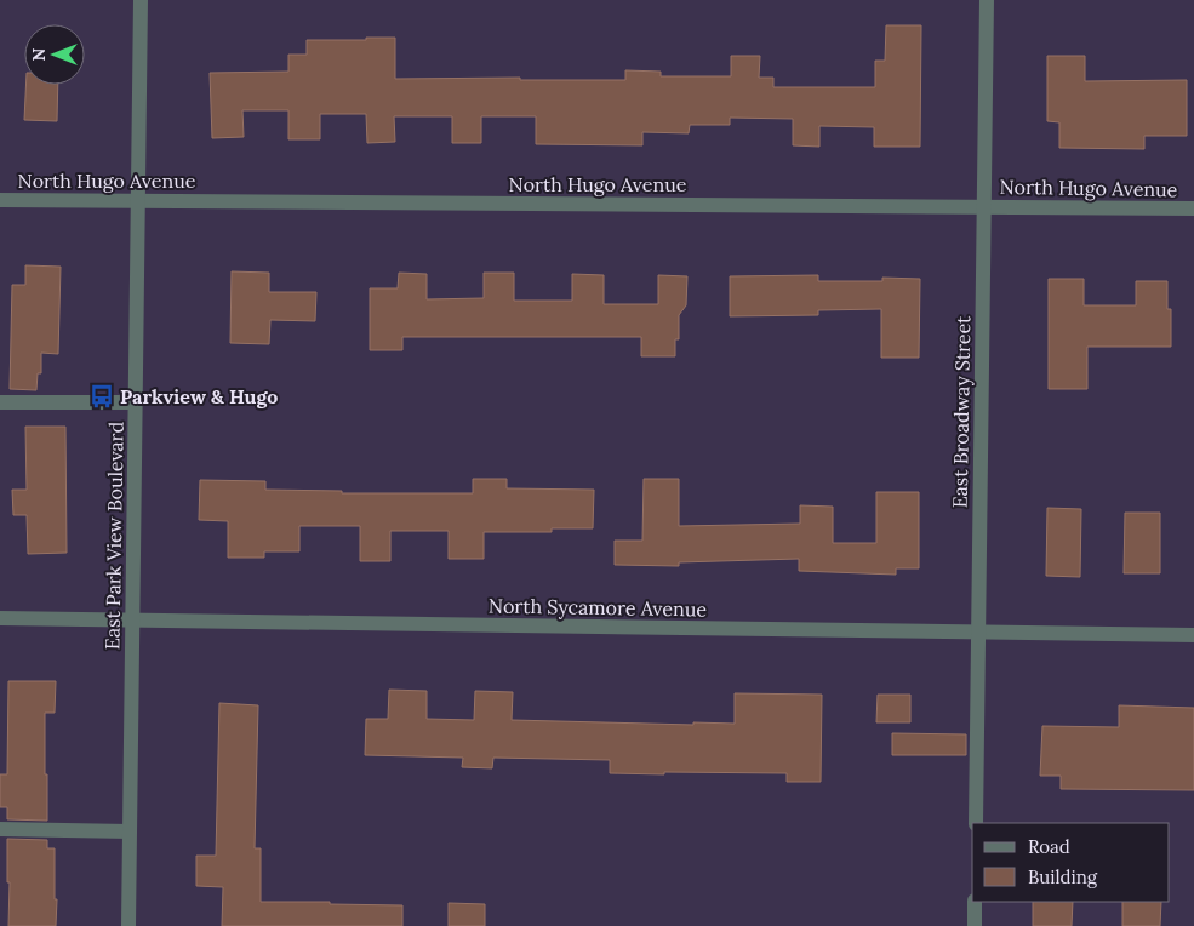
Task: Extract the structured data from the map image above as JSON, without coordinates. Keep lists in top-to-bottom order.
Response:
{
  "streets": {
    "street": [
      "North Hugo Avenue",
      "East Broadway Street",
      "East Park View Boulevard",
      "North Sycamore Avenue"
    ]
  },
  "crossings": [
    ["North Hugo Avenue", "East Broadway Street"],
    ["North Hugo Avenue", "East Park View Boulevard"],
    ["East Broadway Street", "North Sycamore Avenue"],
    ["East Park View Boulevard", "North Sycamore Avenue"]
  ],
  "places": {
    "bus stop": ["Parkview & Hugo"]
  },
  "legend": ["Road", "Building"],
  "north": "left"
}
